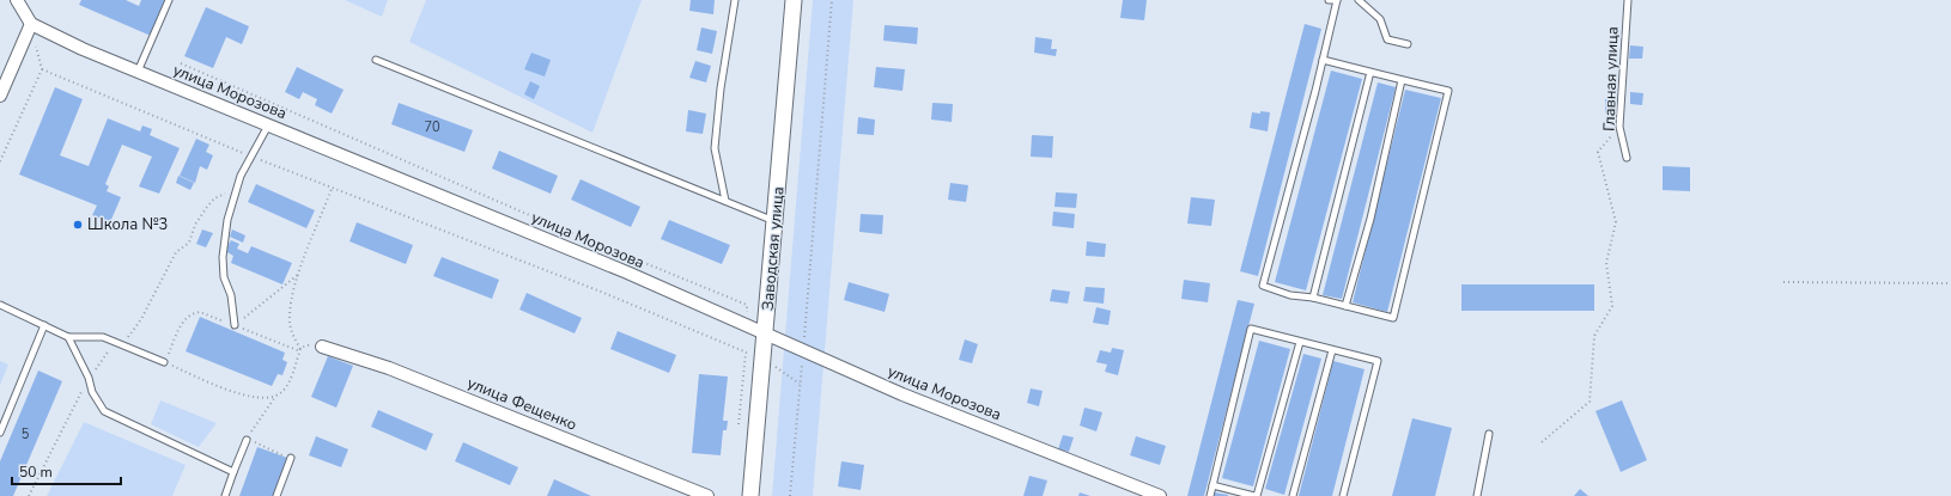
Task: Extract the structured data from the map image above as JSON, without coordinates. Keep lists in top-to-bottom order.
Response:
{
  "streets": {
    "street": ["улица Морозова", "Заводская улица", "улица Фещенко"],
    "lane": ["Главная улица"]
  },
  "crossings": [
    ["улица Морозова", "Заводская улица"]
  ],
  "places": ["Школа №3"],
  "house_numbers": ["70", "5"],
  "scale_bar": "50 m"
}
